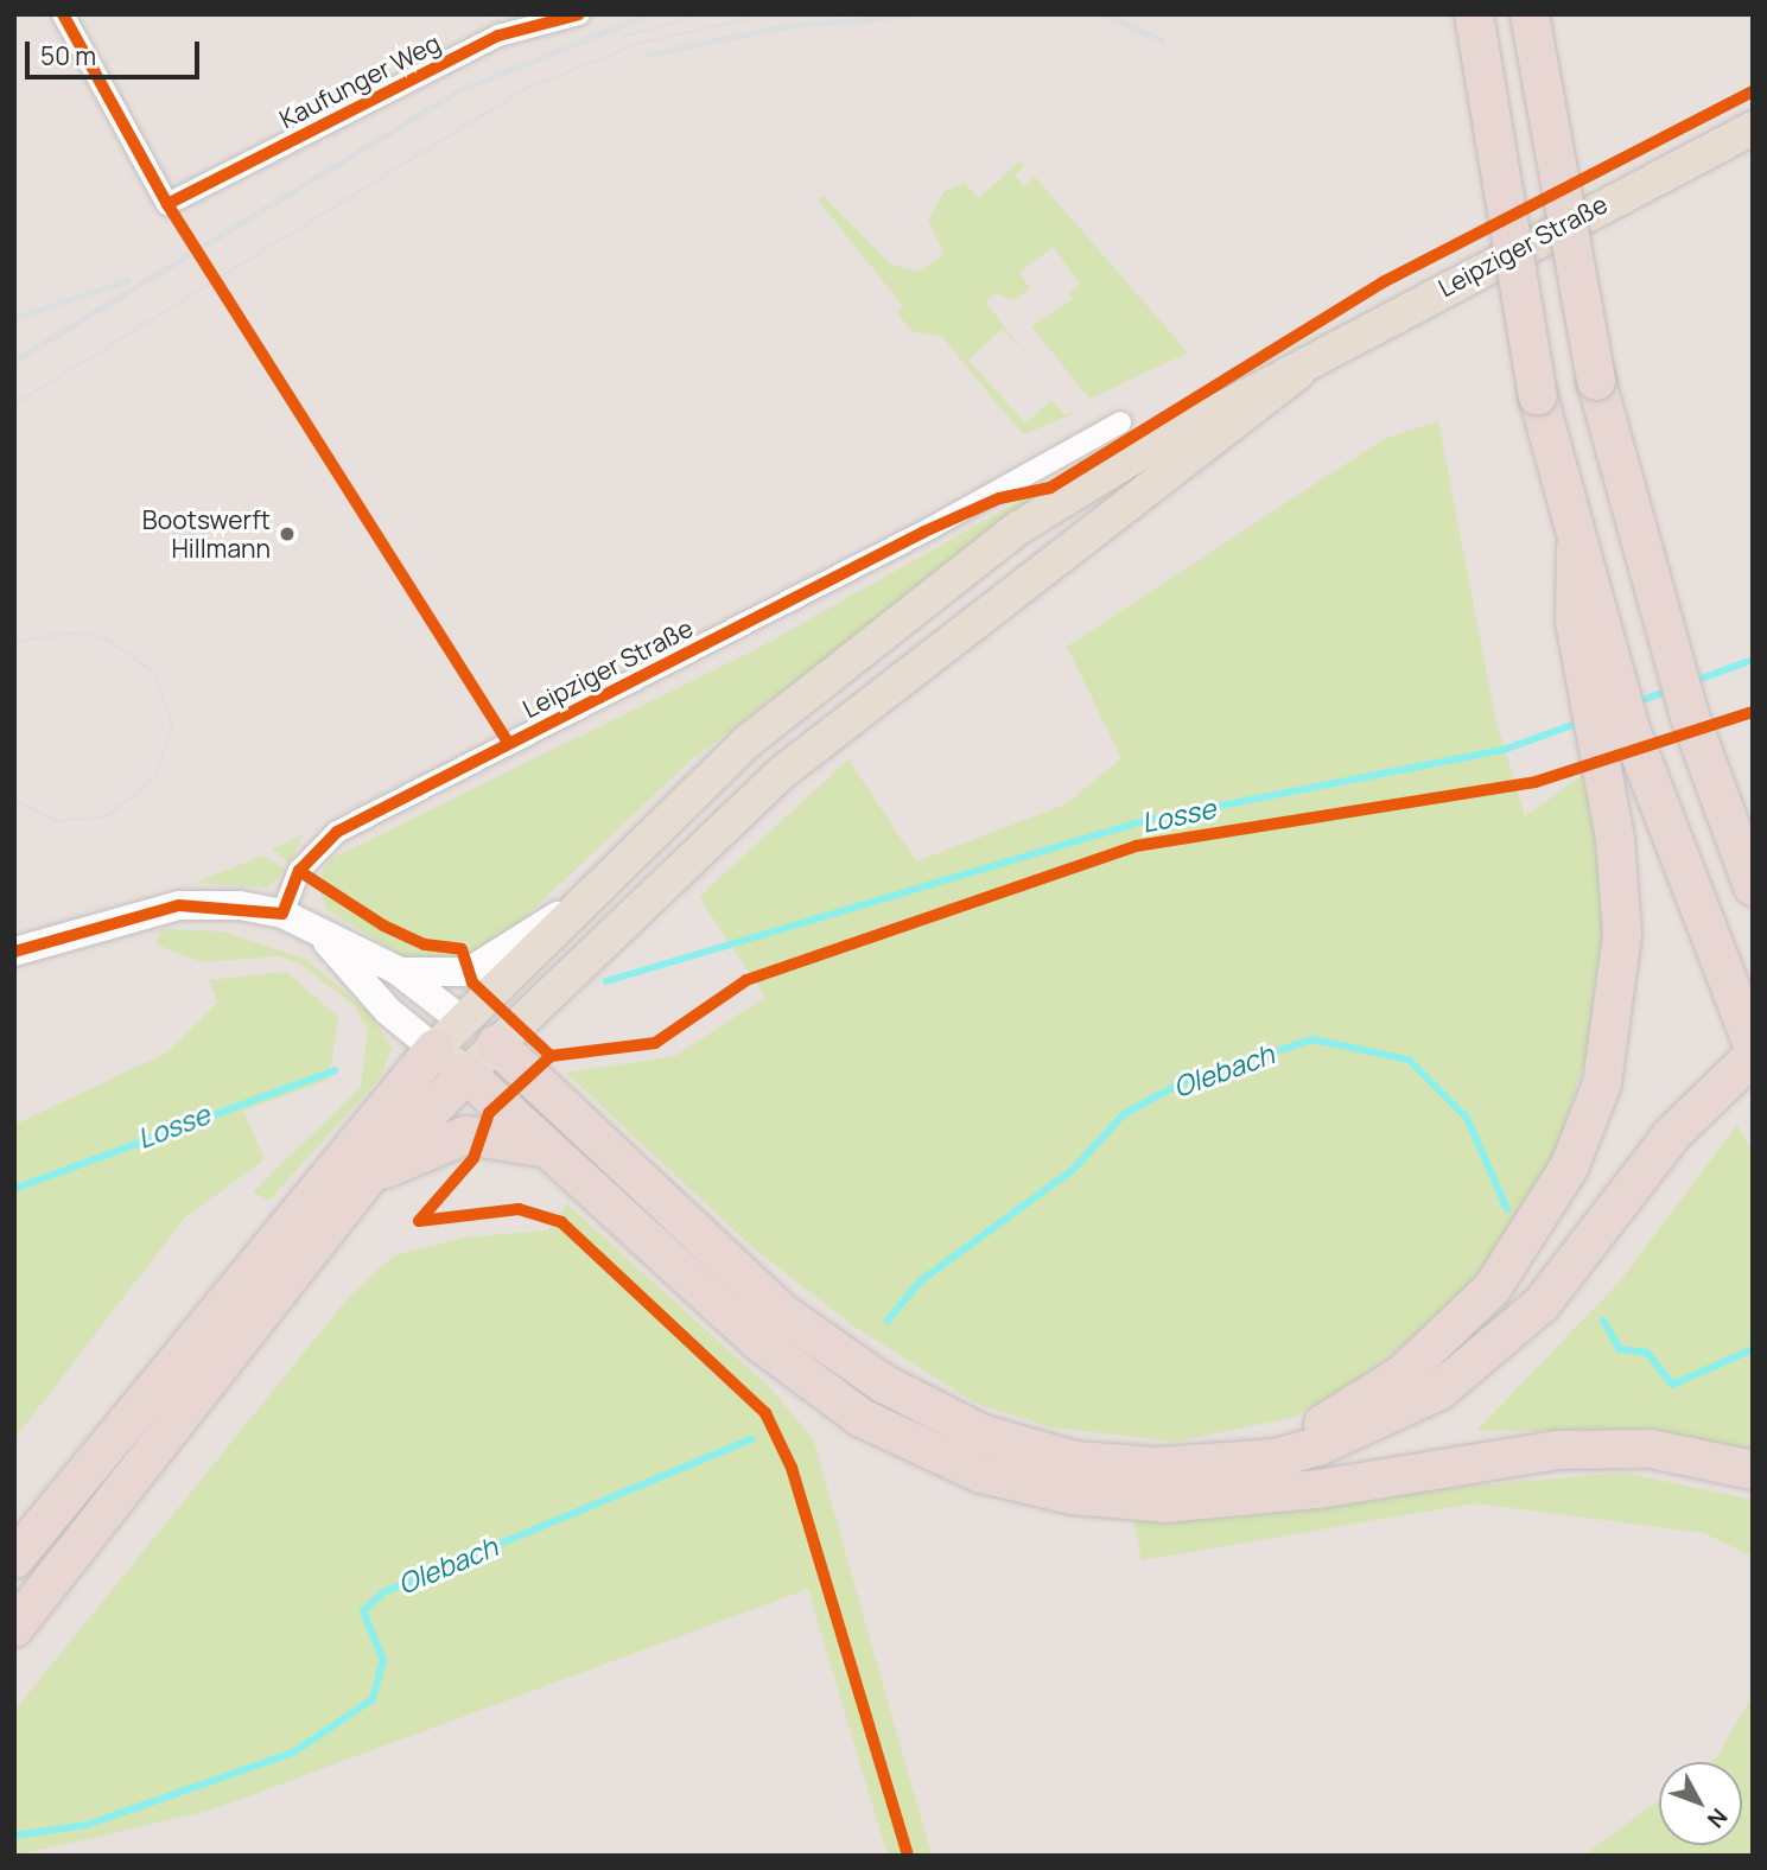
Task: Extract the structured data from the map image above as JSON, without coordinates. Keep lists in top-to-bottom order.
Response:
{
  "streets": {
    "main road": ["Leipziger Straße"],
    "street": ["Kaufunger Weg"]
  },
  "water": ["Losse", "Olebach"],
  "places": ["Bootswerft Hillmann"],
  "scale_bar": "50 m",
  "north": "bottom right"
}
